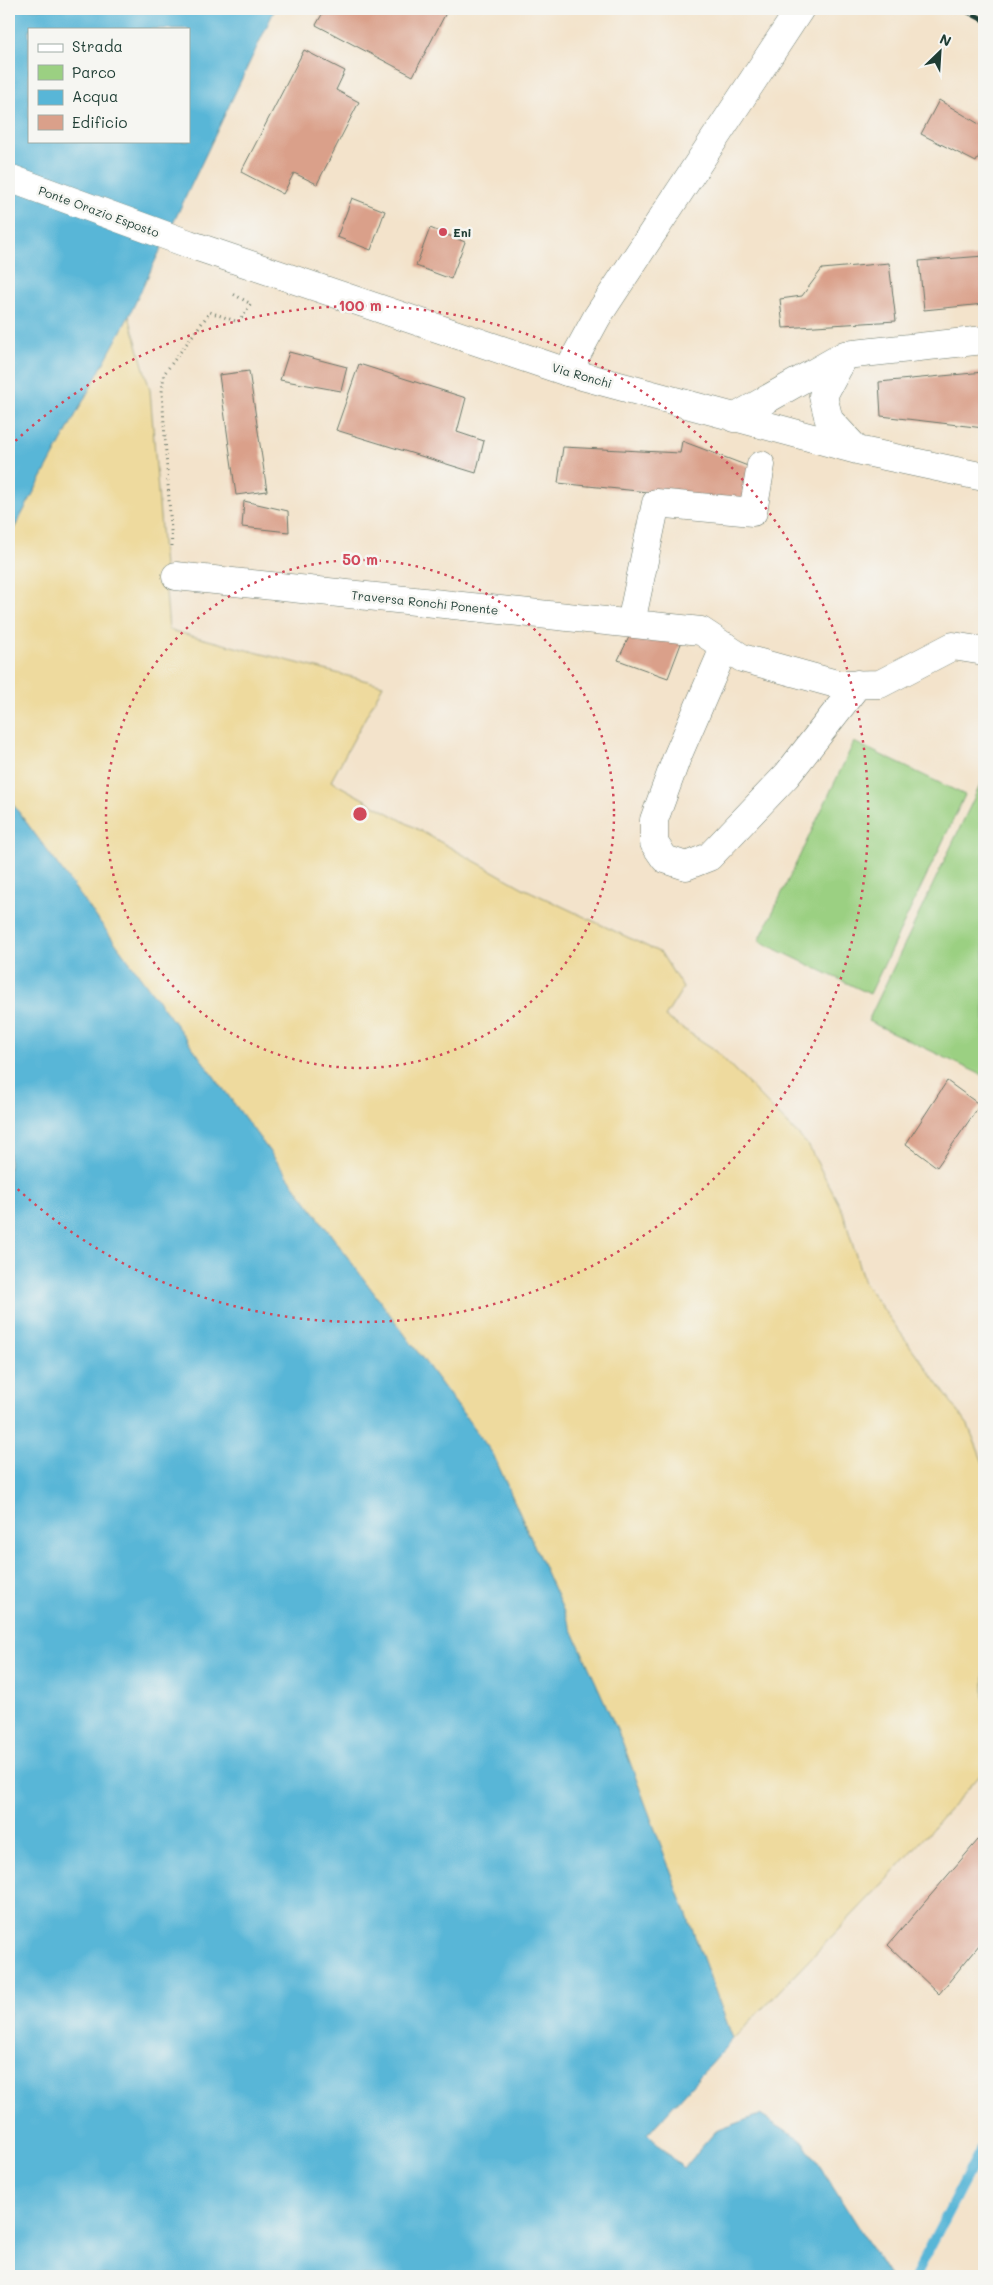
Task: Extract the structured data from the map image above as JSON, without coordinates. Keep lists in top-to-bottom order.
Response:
{
  "streets": {
    "main road": ["Ponte Orazio Esposto", "Via Ronchi", "Traversa Ronchi Ponente"]
  },
  "crossings": [
    ["Ponte Orazio Esposto", "Via Ronchi"]
  ],
  "places": ["Eni"],
  "legend": [
    "Strada",
    "Parco",
    "Acqua",
    "Edificio"
  ],
  "north": "top right",
  "rings": ["100 m", "50 m"]
}
